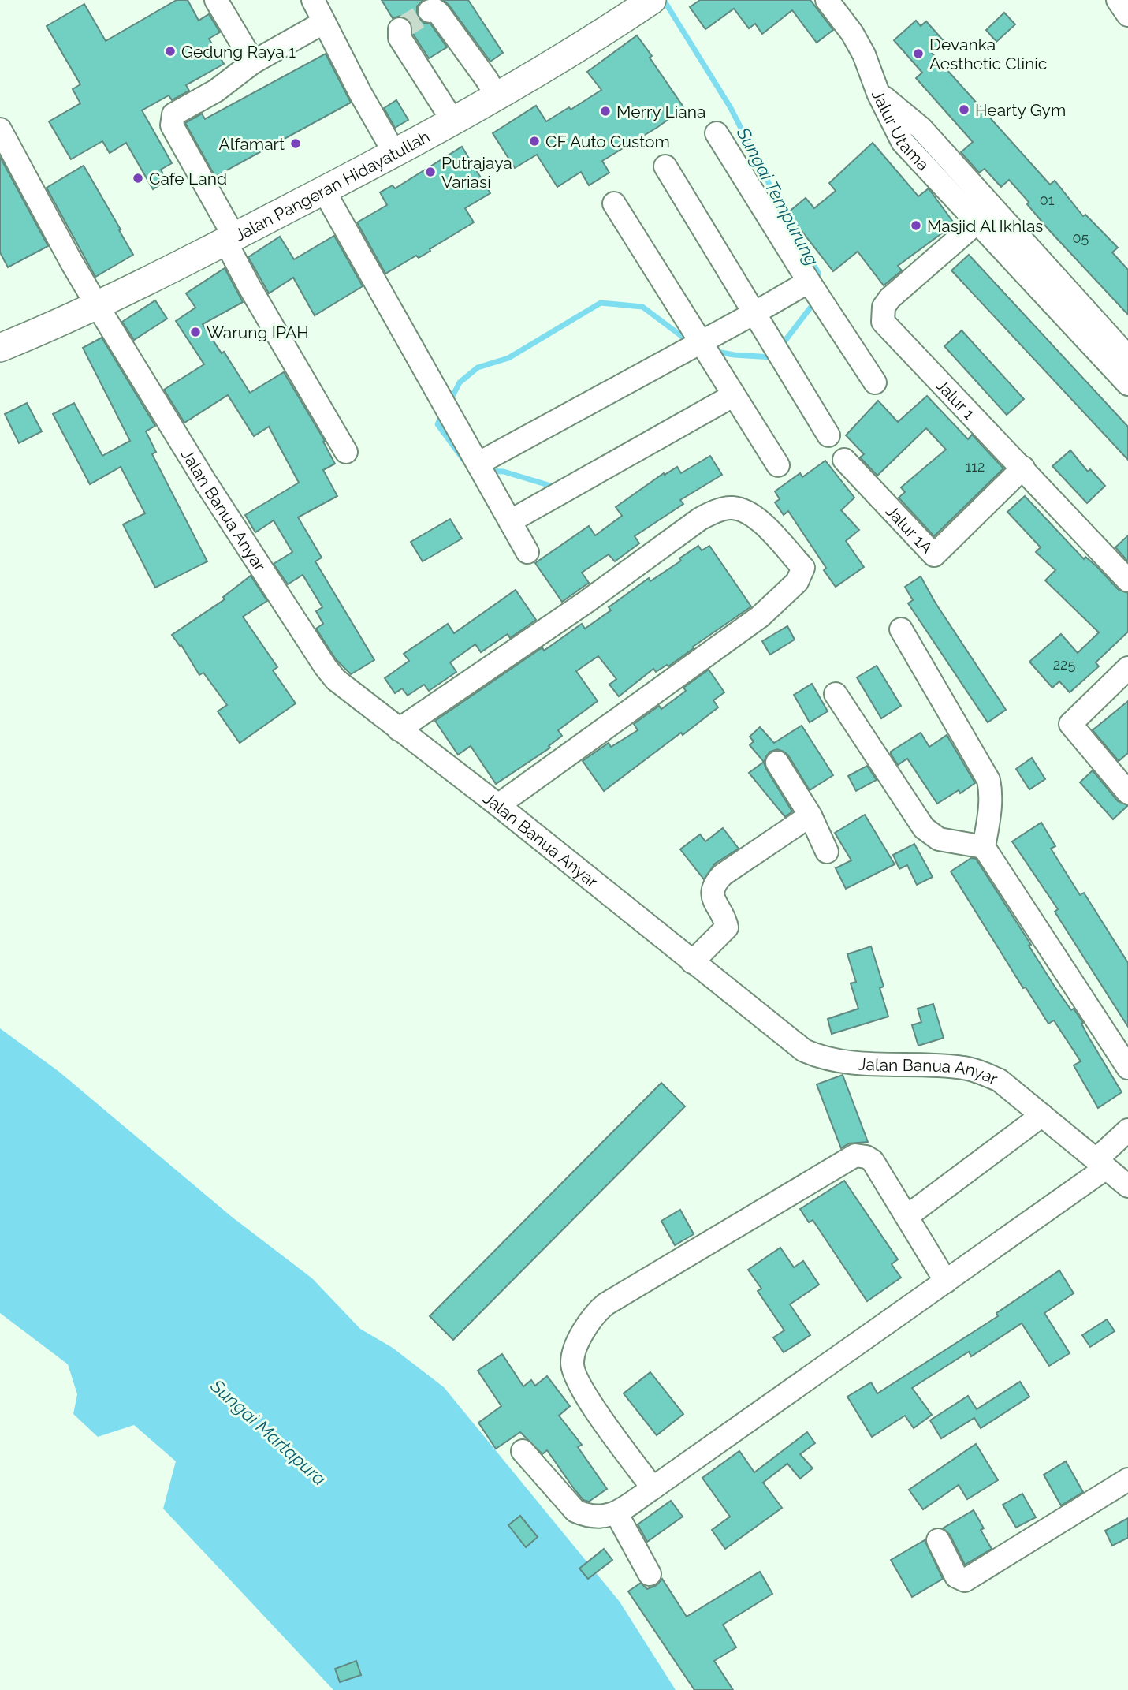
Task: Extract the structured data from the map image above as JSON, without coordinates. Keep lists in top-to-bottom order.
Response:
{
  "streets": {
    "main road": ["Jalan Pangeran Hidayatullah"],
    "street": [
      "Jalur Utama",
      "Jalur 1",
      "Jalan Banua Anyar",
      "Jalur 1A"
    ]
  },
  "crossings": [
    ["Jalur Utama", "Jalur 1"],
    ["Jalan Pangeran Hidayatullah", "Jalan Banua Anyar"],
    ["Jalur 1", "Jalur 1A"]
  ],
  "water": ["Sungai Tempurung", "Sungai Martapura"],
  "places": [
    "Gedung Raya 1",
    "Devanka Aesthetic Clinic",
    "Hearty Gym",
    "Merry Liana",
    "CF Auto Custom",
    "Alfamart",
    "Putrajaya Variasi",
    "Cafe Land",
    "Masjid Al Ikhlas",
    "Warung IPAH"
  ],
  "house_numbers": [
    "01",
    "05",
    "112",
    "225"
  ]
}
